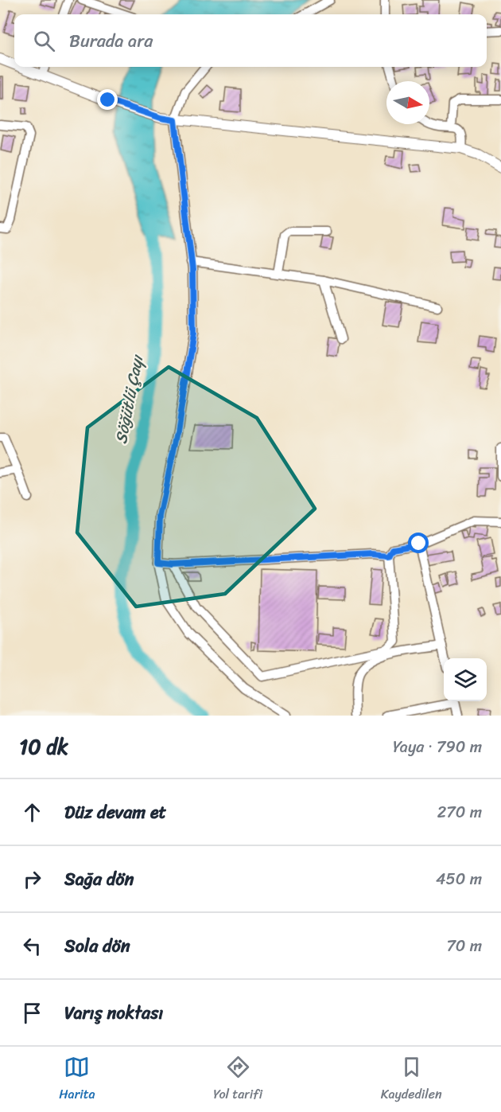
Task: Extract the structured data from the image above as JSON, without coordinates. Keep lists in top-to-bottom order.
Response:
{
  "water": ["Söğütlü Çayı"],
  "north": "right",
  "page": {
    "search": "Burada ara",
    "heading": ["10 dk", "Yaya · 790 m"],
    "list": [
      ["Düz devam et", "270 m"],
      ["Sağa dön", "450 m"],
      ["Sola dön", "70 m"],
      "Varış noktası"
    ],
    "nav": ["Harita", "Yol tarifi", "Kaydedilen"]
  }
}
